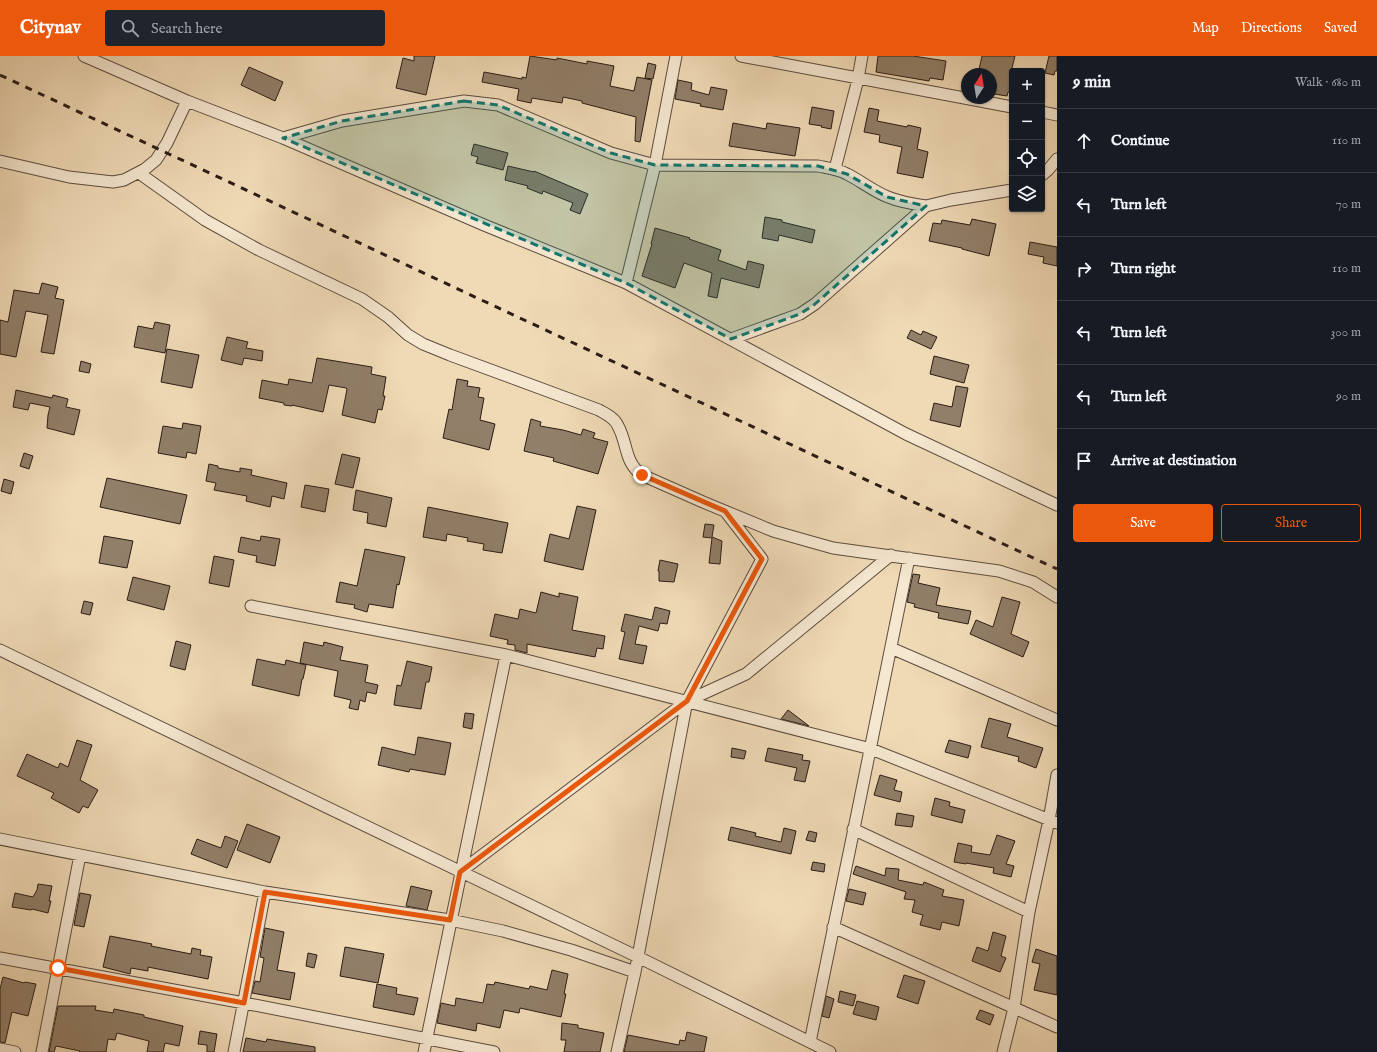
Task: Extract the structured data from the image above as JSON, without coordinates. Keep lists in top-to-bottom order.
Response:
{
  "north": "top",
  "page": {
    "header": "Citynav",
    "search": "Search here",
    "nav": ["Map", "Directions", "Saved"],
    "heading": ["9 min", "Walk · 680 m"],
    "map_buttons": ["+", "−"],
    "list": [
      ["Continue", "110 m"],
      ["Turn left", "70 m"],
      ["Turn right", "110 m"],
      ["Turn left", "300 m"],
      ["Turn left", "90 m"],
      "Arrive at destination"
    ],
    "buttons": ["Save", "Share"]
  }
}
